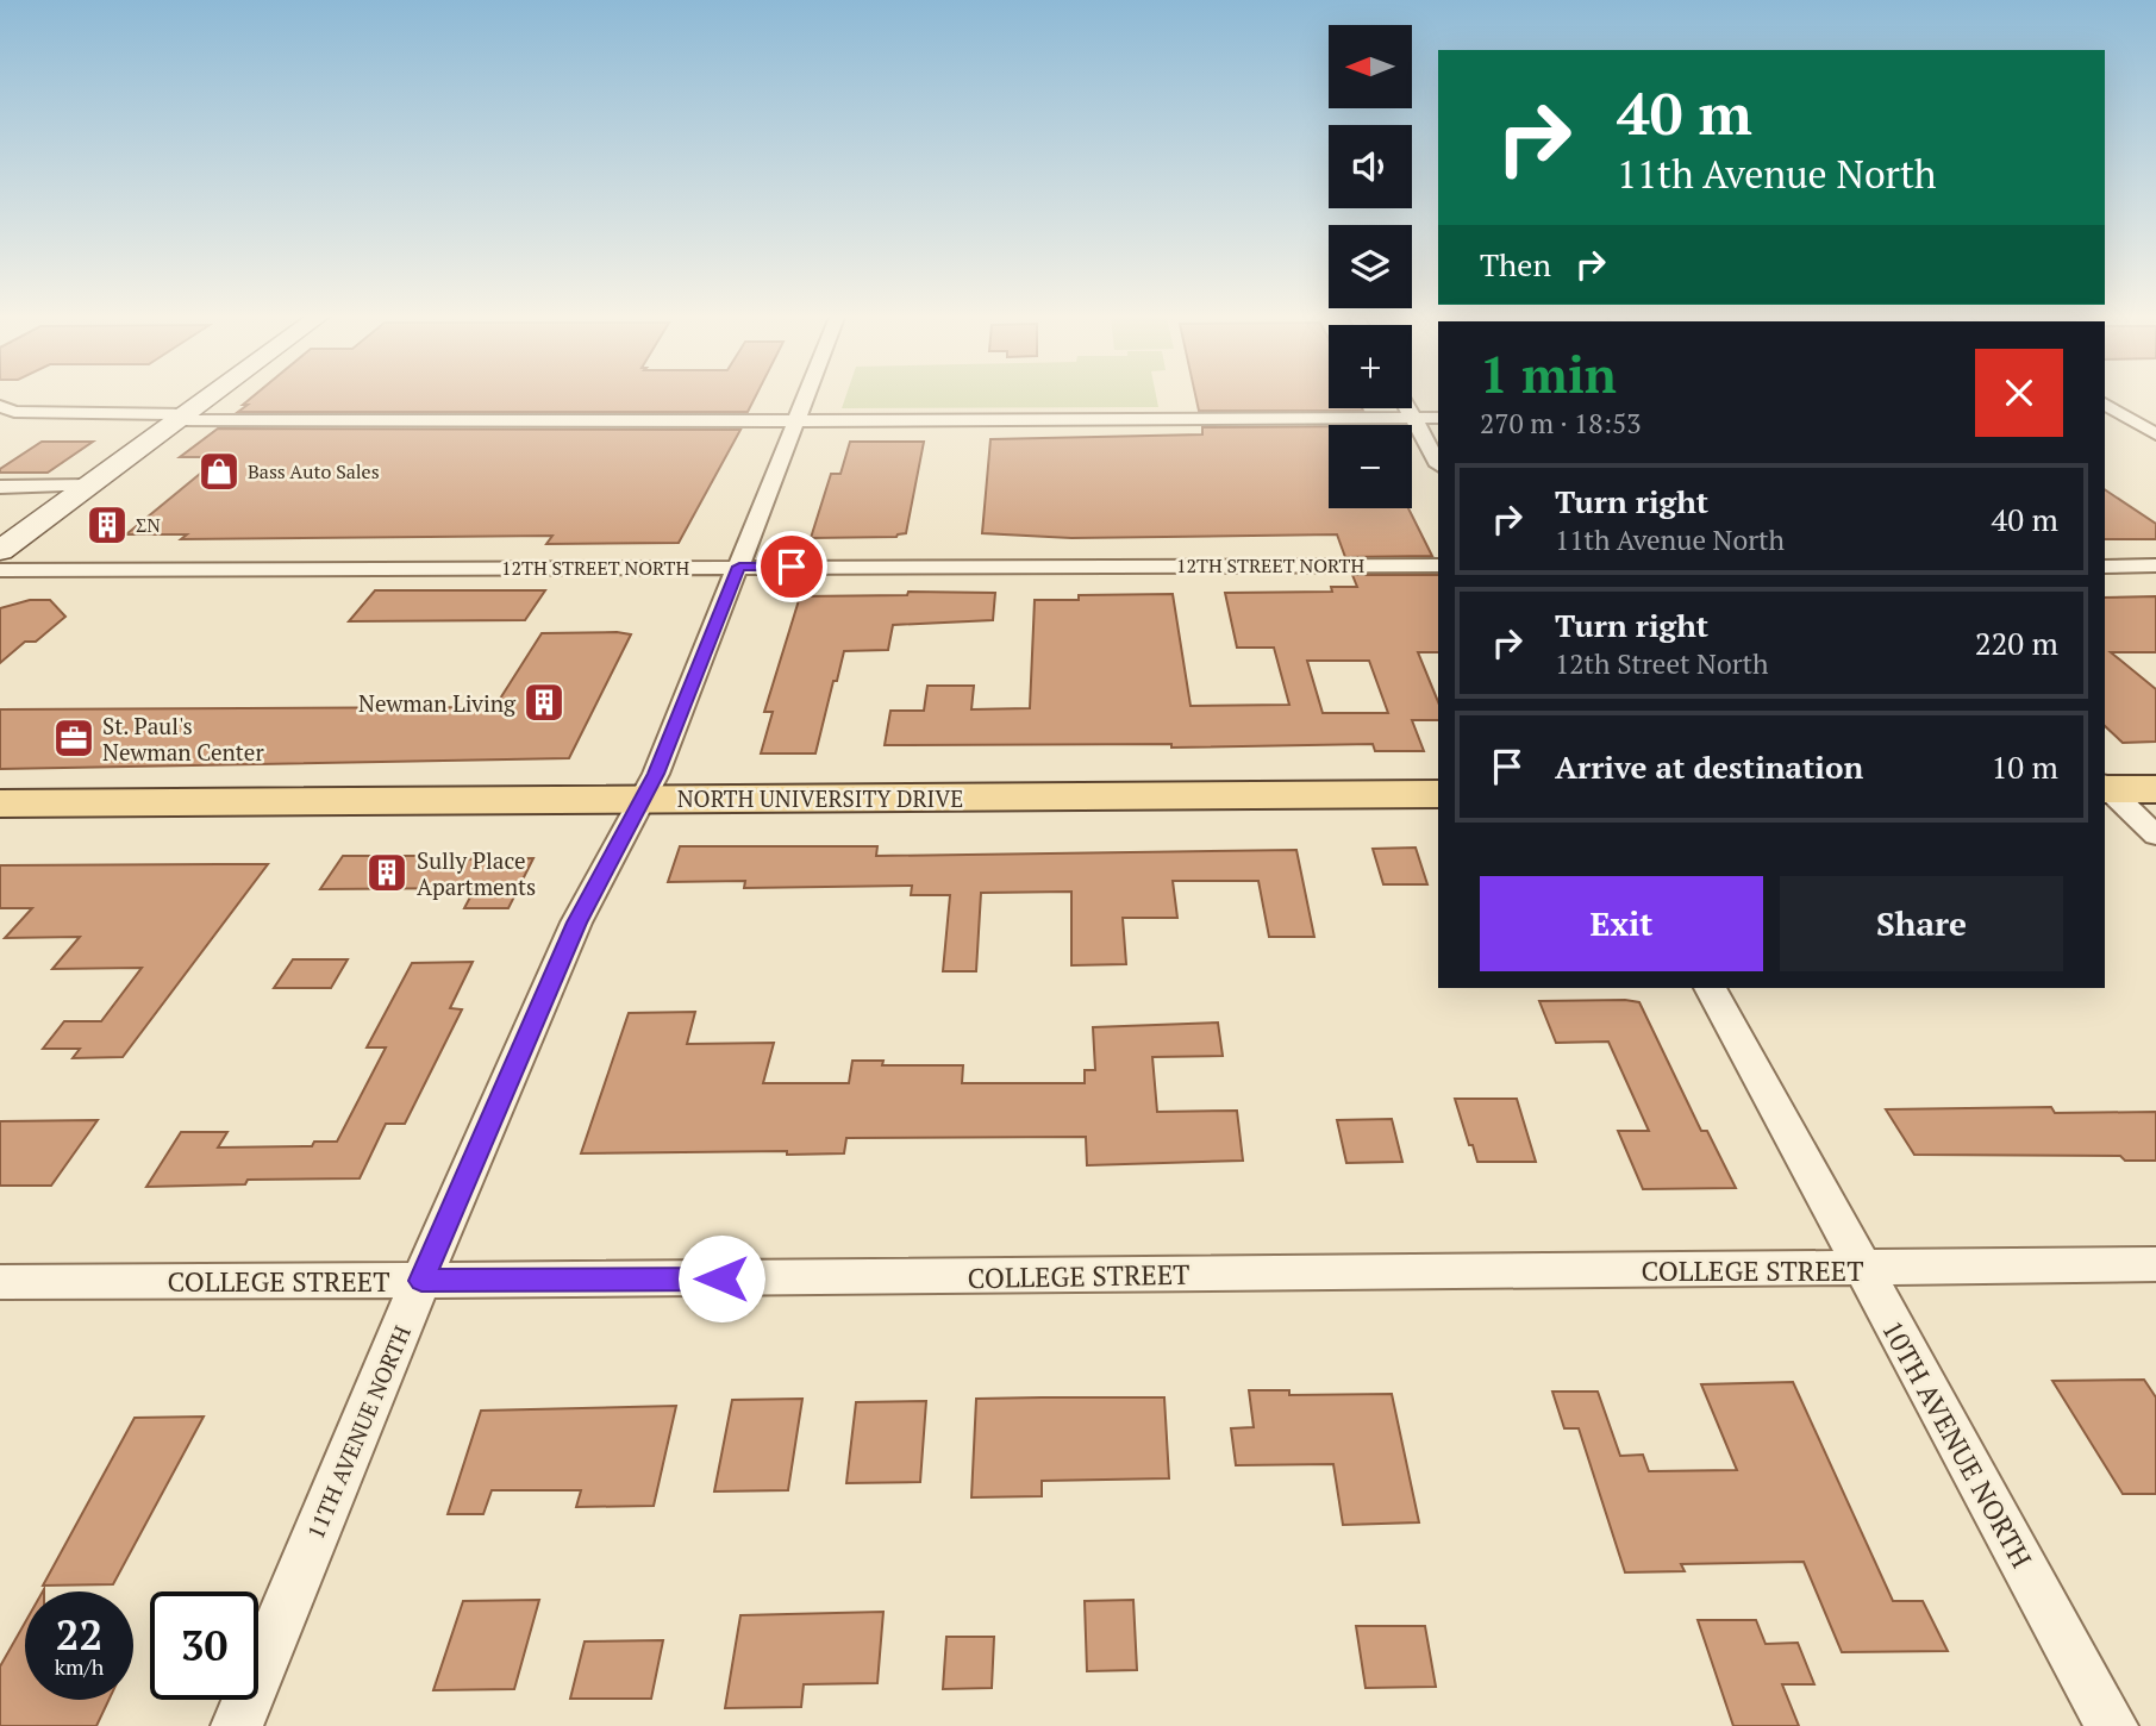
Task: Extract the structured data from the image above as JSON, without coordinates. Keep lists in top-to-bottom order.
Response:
{
  "streets": {
    "main road": ["NORTH UNIVERSITY DRIVE"],
    "street": [
      "12TH STREET NORTH",
      "COLLEGE STREET",
      "11TH AVENUE NORTH",
      "10TH AVENUE NORTH"
    ]
  },
  "crossings": [
    ["12TH STREET NORTH", "11TH AVENUE NORTH"],
    ["NORTH UNIVERSITY DRIVE", "11TH AVENUE NORTH"],
    ["COLLEGE STREET", "11TH AVENUE NORTH"],
    ["COLLEGE STREET", "10TH AVENUE NORTH"]
  ],
  "places": {
    "shop": ["Bass Auto Sales"],
    "building": ["ΣΝ", "Newman Living", "Sully Place Apartments"],
    "office": ["St. Paul's Newman Center"]
  },
  "north": "left",
  "page": {
    "map_buttons": ["+", "−"],
    "turn": ["40 m", "11th Avenue North"],
    "then": "Then",
    "heading": ["1 min", "270 m · 18:53"],
    "list": [
      {
        "name": "Turn right",
        "note": "11th Avenue North",
        "value": "40 m"
      },
      {
        "name": "Turn right",
        "note": "12th Street North",
        "value": "220 m"
      },
      {
        "name": "Arrive at destination",
        "value": "10 m"
      }
    ],
    "buttons": ["Exit", "Share"],
    "speed": "22 km/h",
    "limit": "30"
  }
}
